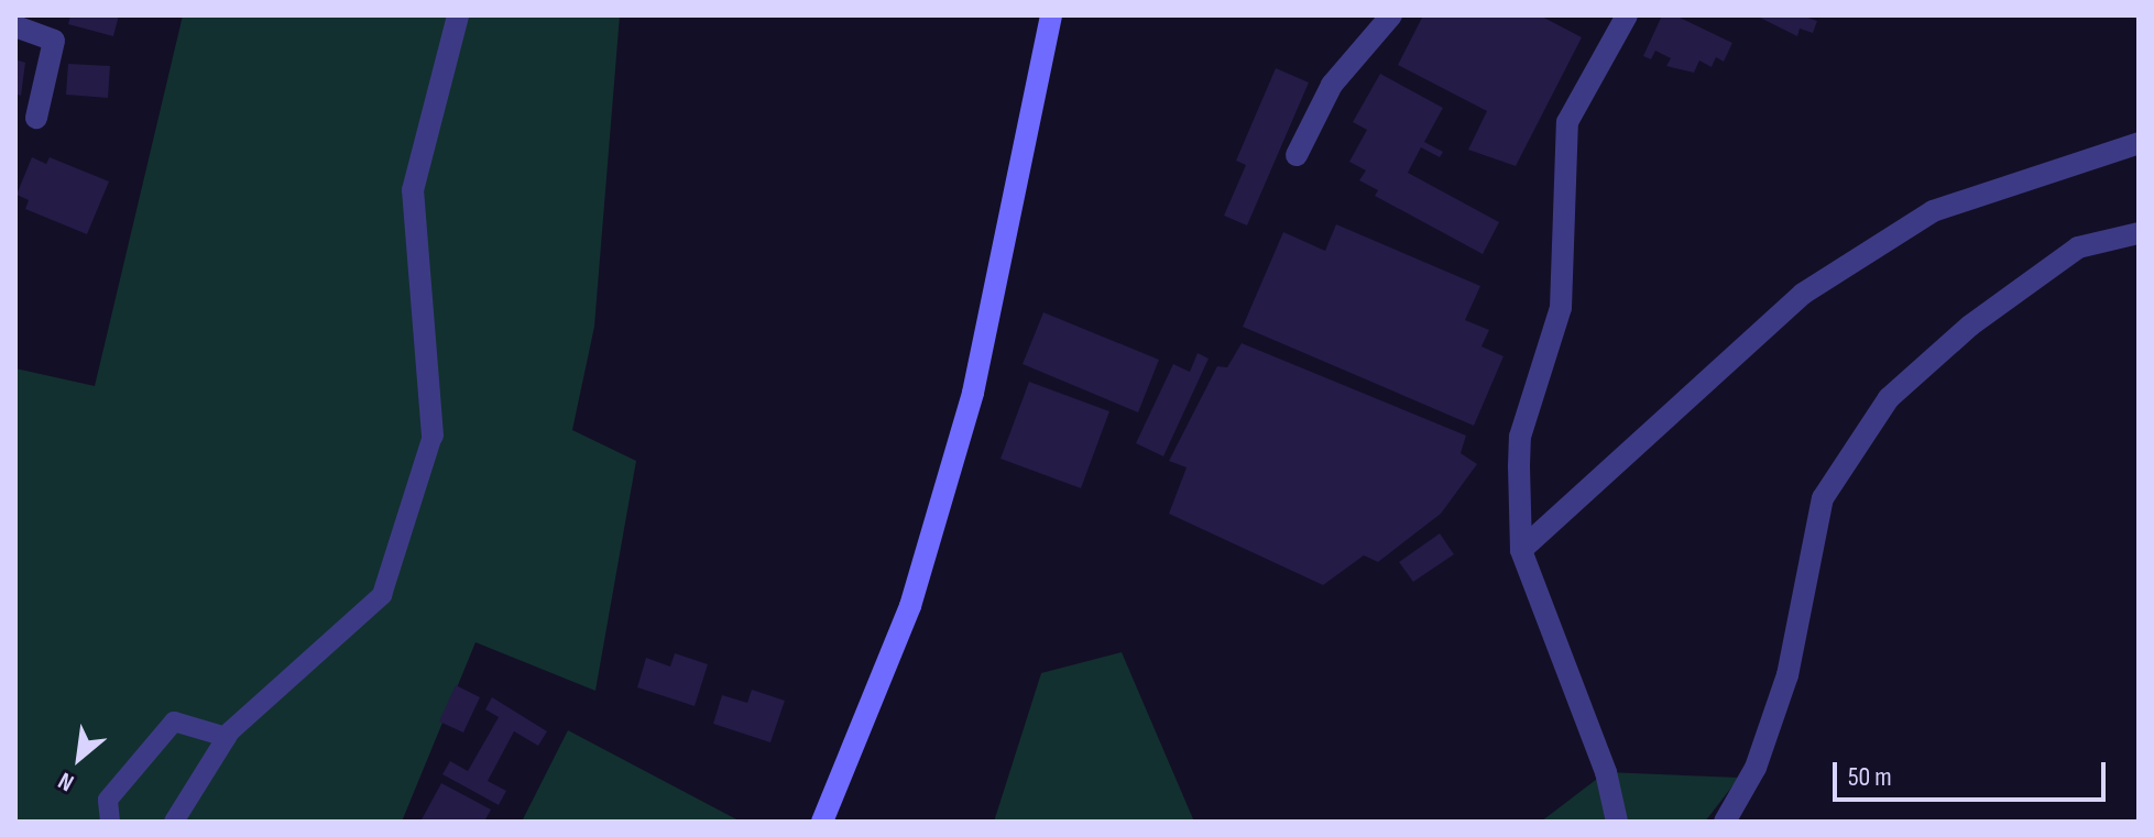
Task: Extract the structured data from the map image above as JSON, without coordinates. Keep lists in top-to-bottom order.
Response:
{
  "scale_bar": "50 m",
  "north": "bottom left"
}
